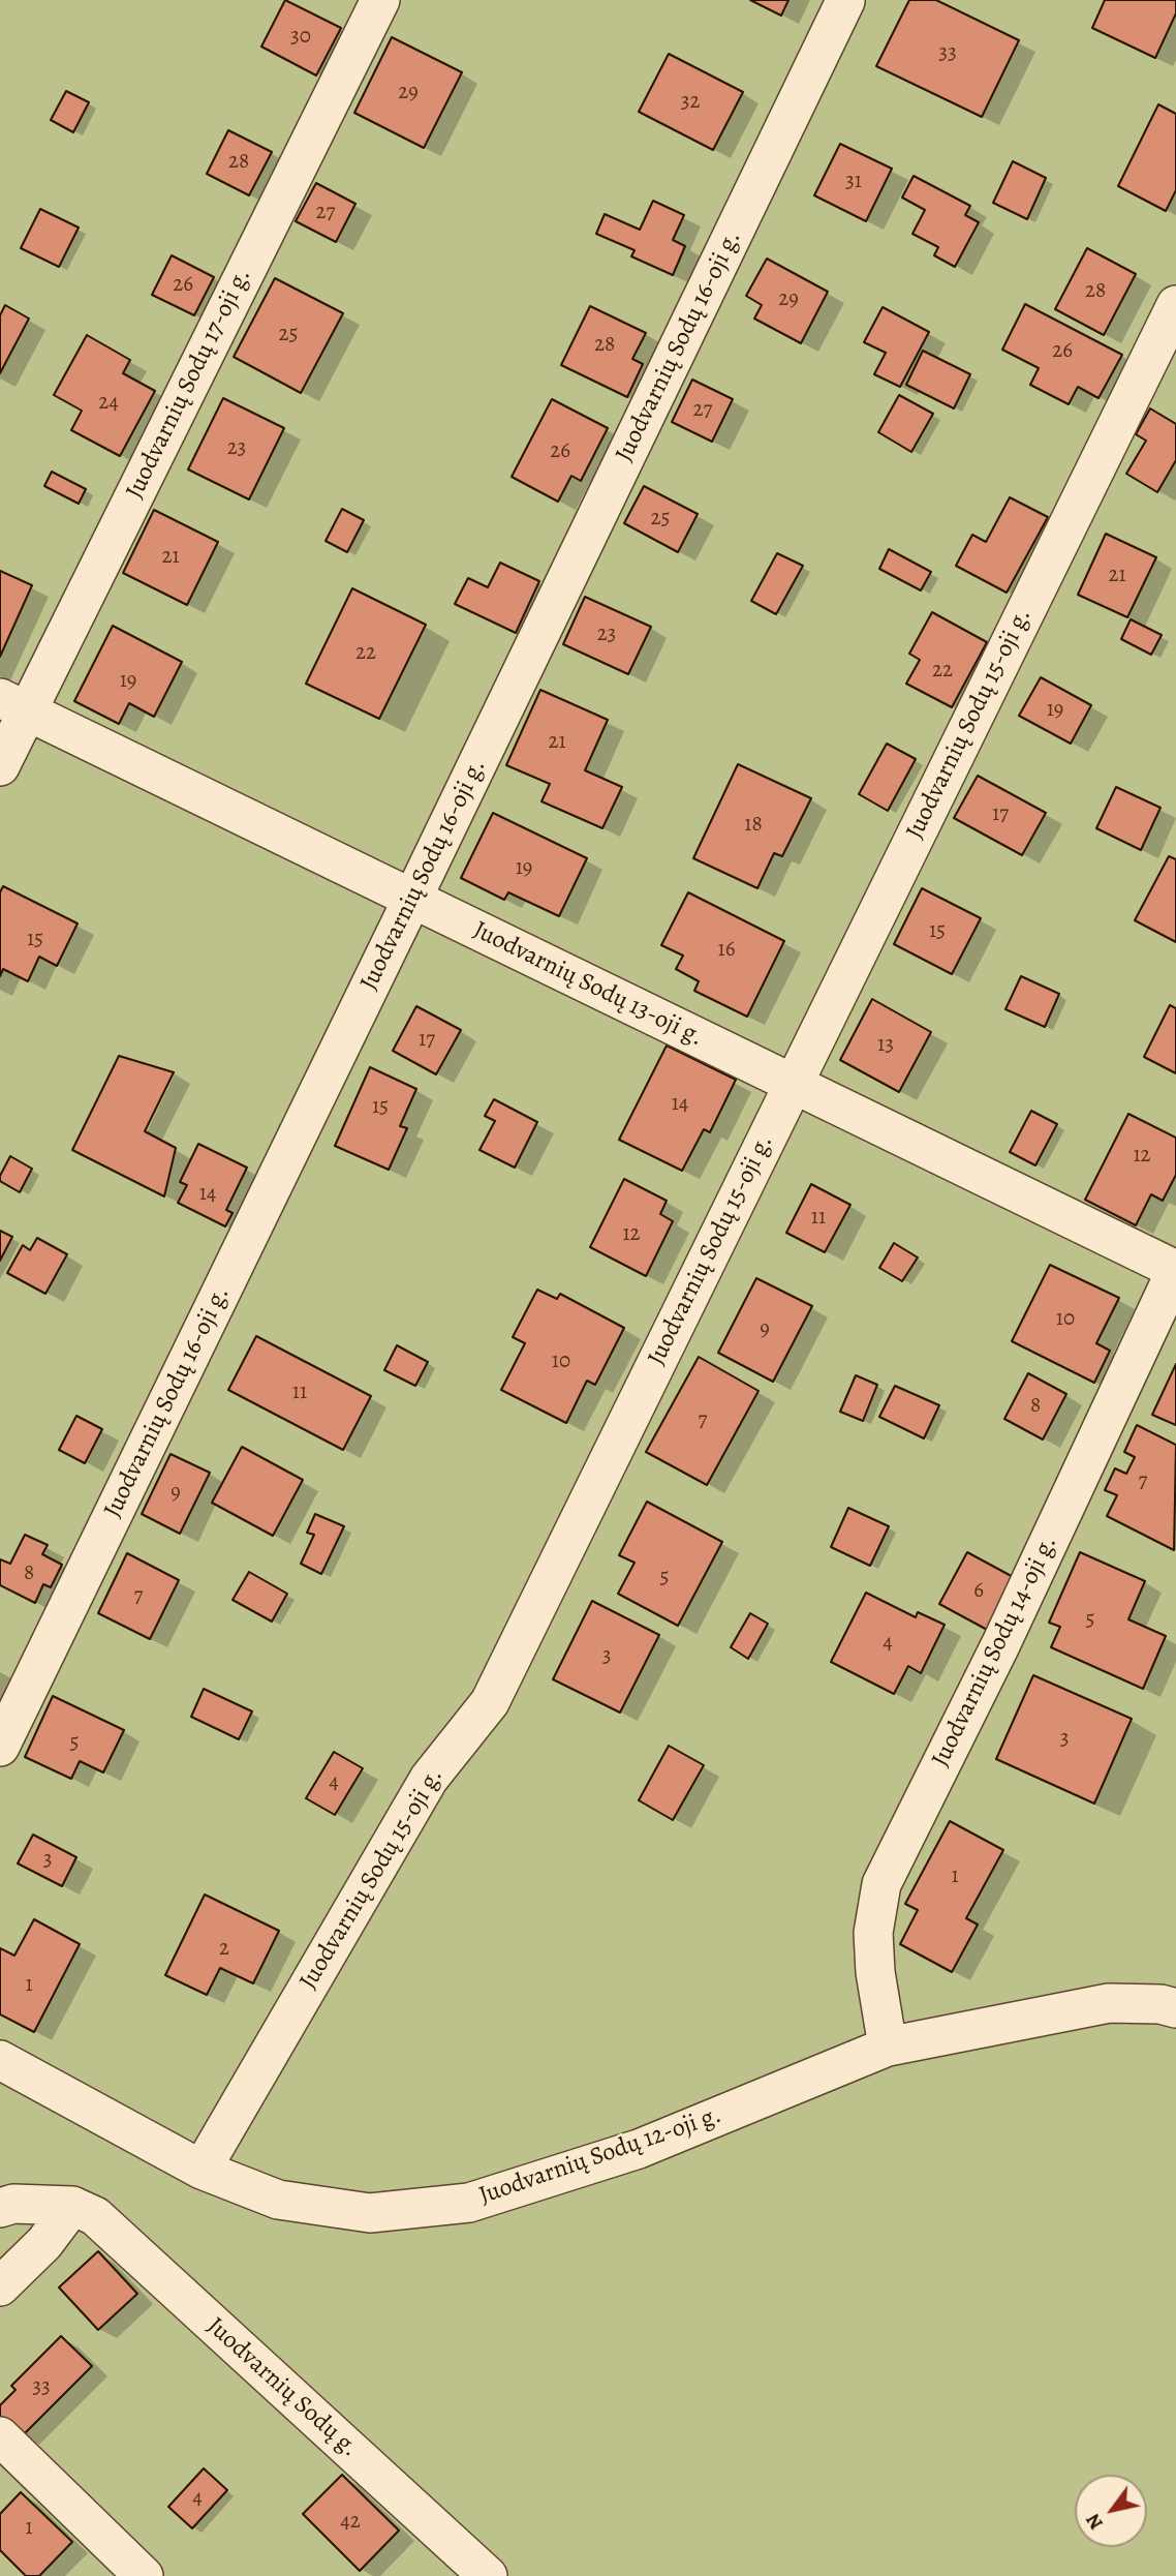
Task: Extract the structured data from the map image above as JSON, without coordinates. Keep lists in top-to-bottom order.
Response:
{
  "streets": {
    "street": [
      "Juodvarnių Sodų 16-oji g.",
      "Juodvarnių Sodų 17-oji g.",
      "Juodvarnių Sodų 15-oji g.",
      "Juodvarnių Sodų 13-oji g.",
      "Juodvarnių Sodų 14-oji g.",
      "Juodvarnių Sodų 12-oji g.",
      "Juodvarnių Sodų g."
    ]
  },
  "crossings": [
    ["Juodvarnių Sodų 16-oji g.", "Juodvarnių Sodų 13-oji g."],
    ["Juodvarnių Sodų 17-oji g.", "Juodvarnių Sodų 13-oji g."],
    ["Juodvarnių Sodų 15-oji g.", "Juodvarnių Sodų 13-oji g."],
    ["Juodvarnių Sodų 15-oji g.", "Juodvarnių Sodų 12-oji g."],
    ["Juodvarnių Sodų 13-oji g.", "Juodvarnių Sodų 14-oji g."],
    ["Juodvarnių Sodų 14-oji g.", "Juodvarnių Sodų 12-oji g."]
  ],
  "house_numbers": [
    "30",
    "33",
    "29",
    "32",
    "28",
    "31",
    "27",
    "26",
    "28",
    "29",
    "25",
    "28",
    "26",
    "24",
    "27",
    "23",
    "26",
    "25",
    "21",
    "21",
    "23",
    "22",
    "22",
    "19",
    "19",
    "21",
    "17",
    "18",
    "19",
    "15",
    "15",
    "16",
    "17",
    "13",
    "14",
    "15",
    "12",
    "14",
    "11",
    "12",
    "10",
    "9",
    "10",
    "11",
    "8",
    "7",
    "7",
    "9",
    "8",
    "5",
    "6",
    "7",
    "5",
    "4",
    "3",
    "3",
    "5",
    "4",
    "3",
    "1",
    "2",
    "1",
    "33",
    "4",
    "42",
    "1"
  ],
  "north": "bottom left"
}
